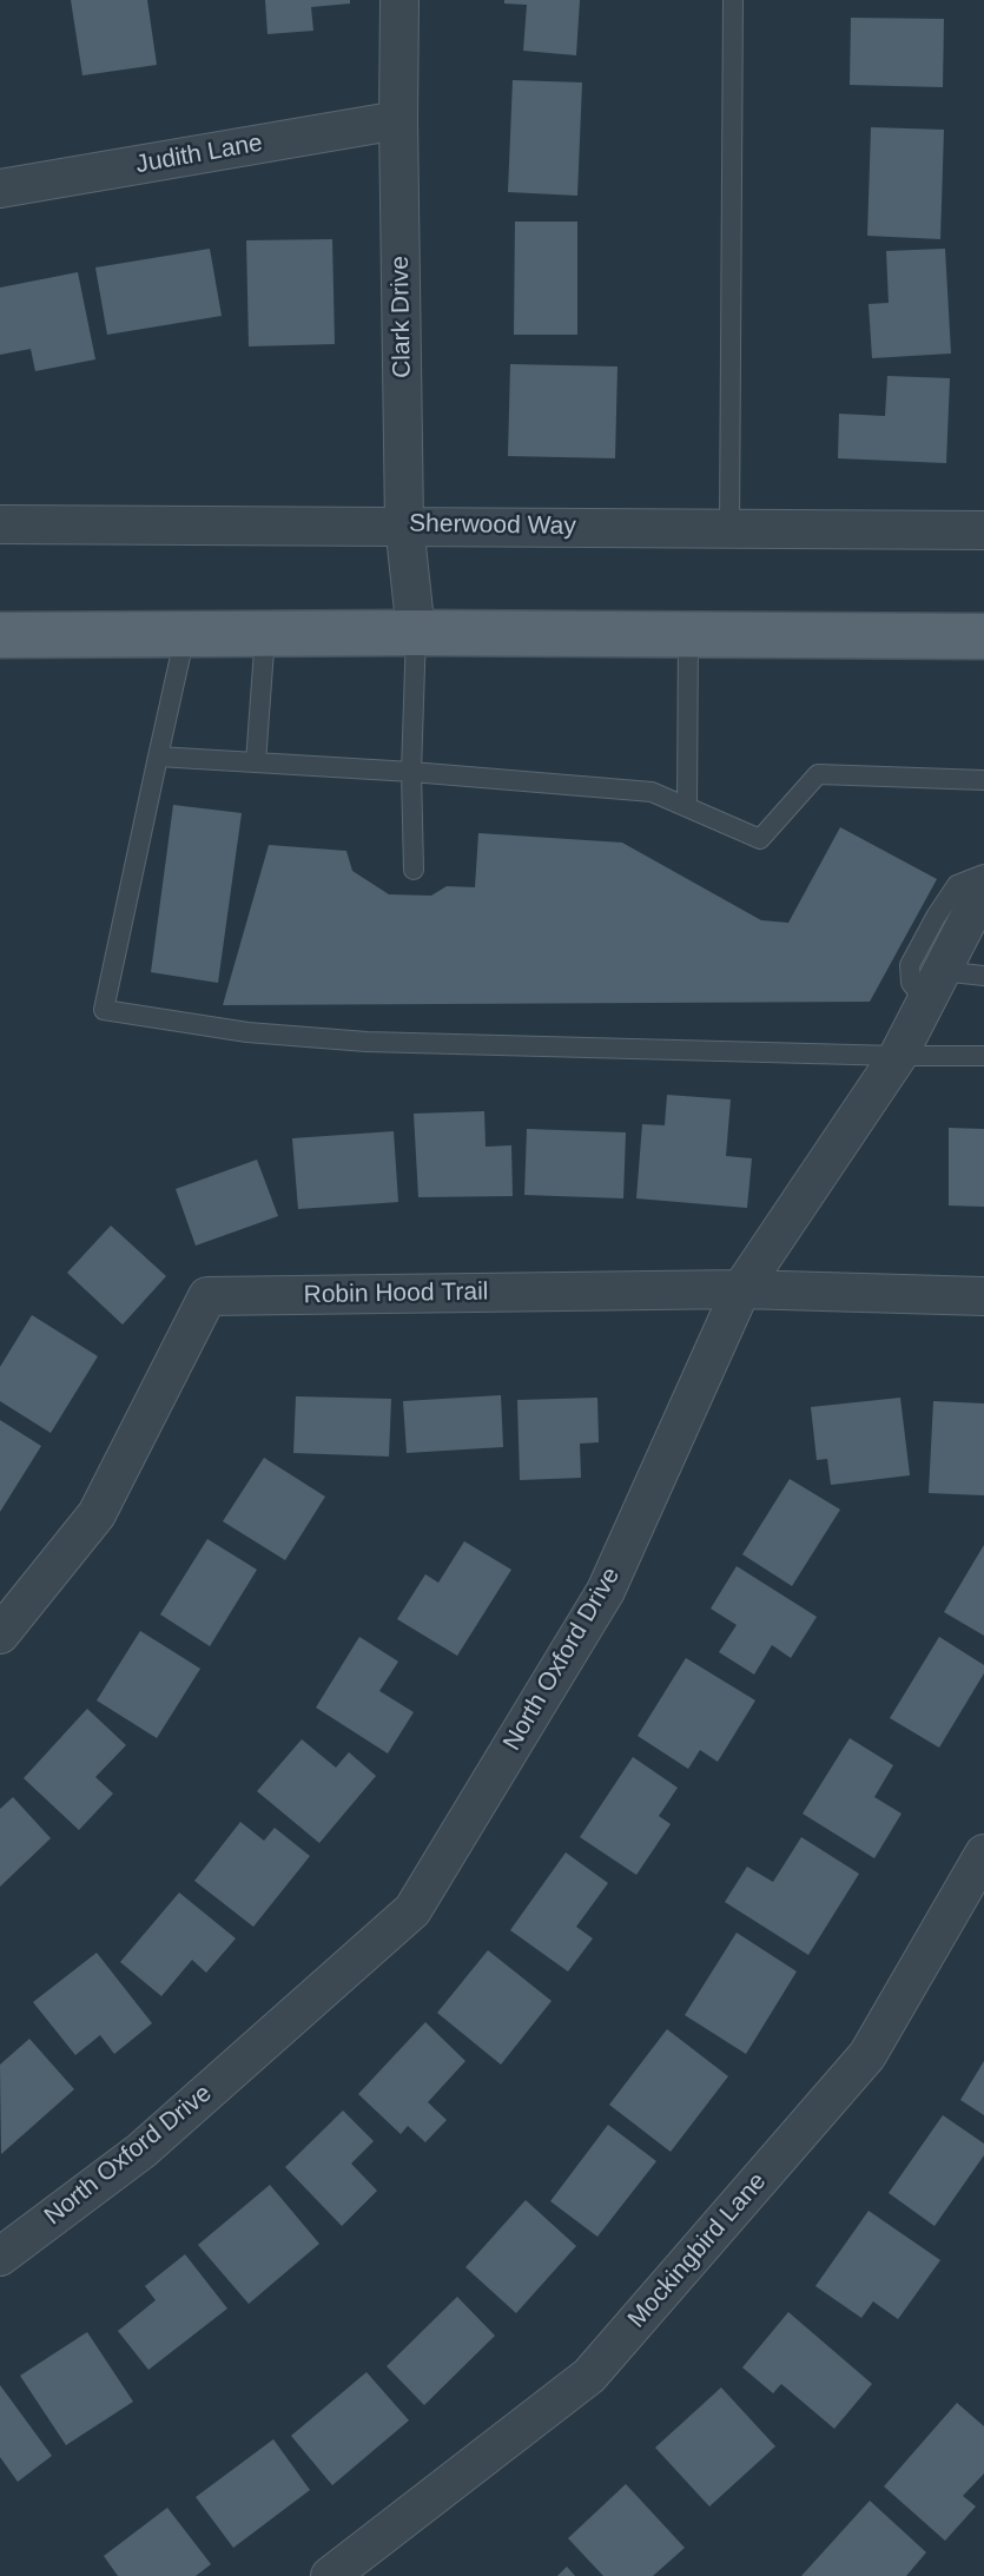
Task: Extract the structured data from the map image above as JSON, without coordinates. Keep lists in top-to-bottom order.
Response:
{
  "streets": {
    "street": [
      "Judith Lane",
      "Clark Drive",
      "Sherwood Way",
      "Robin Hood Trail",
      "North Oxford Drive",
      "Mockingbird Lane"
    ]
  },
  "crossings": [
    ["Judith Lane", "Clark Drive"],
    ["Clark Drive", "Sherwood Way"],
    ["Robin Hood Trail", "North Oxford Drive"]
  ]
}
